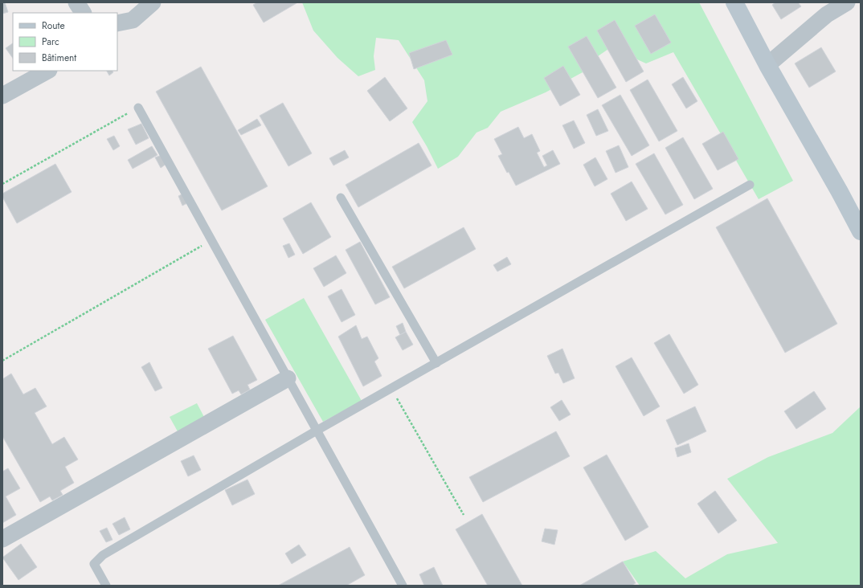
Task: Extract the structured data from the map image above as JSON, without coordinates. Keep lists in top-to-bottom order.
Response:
{
  "legend": ["Route", "Parc", "Bâtiment"]
}
